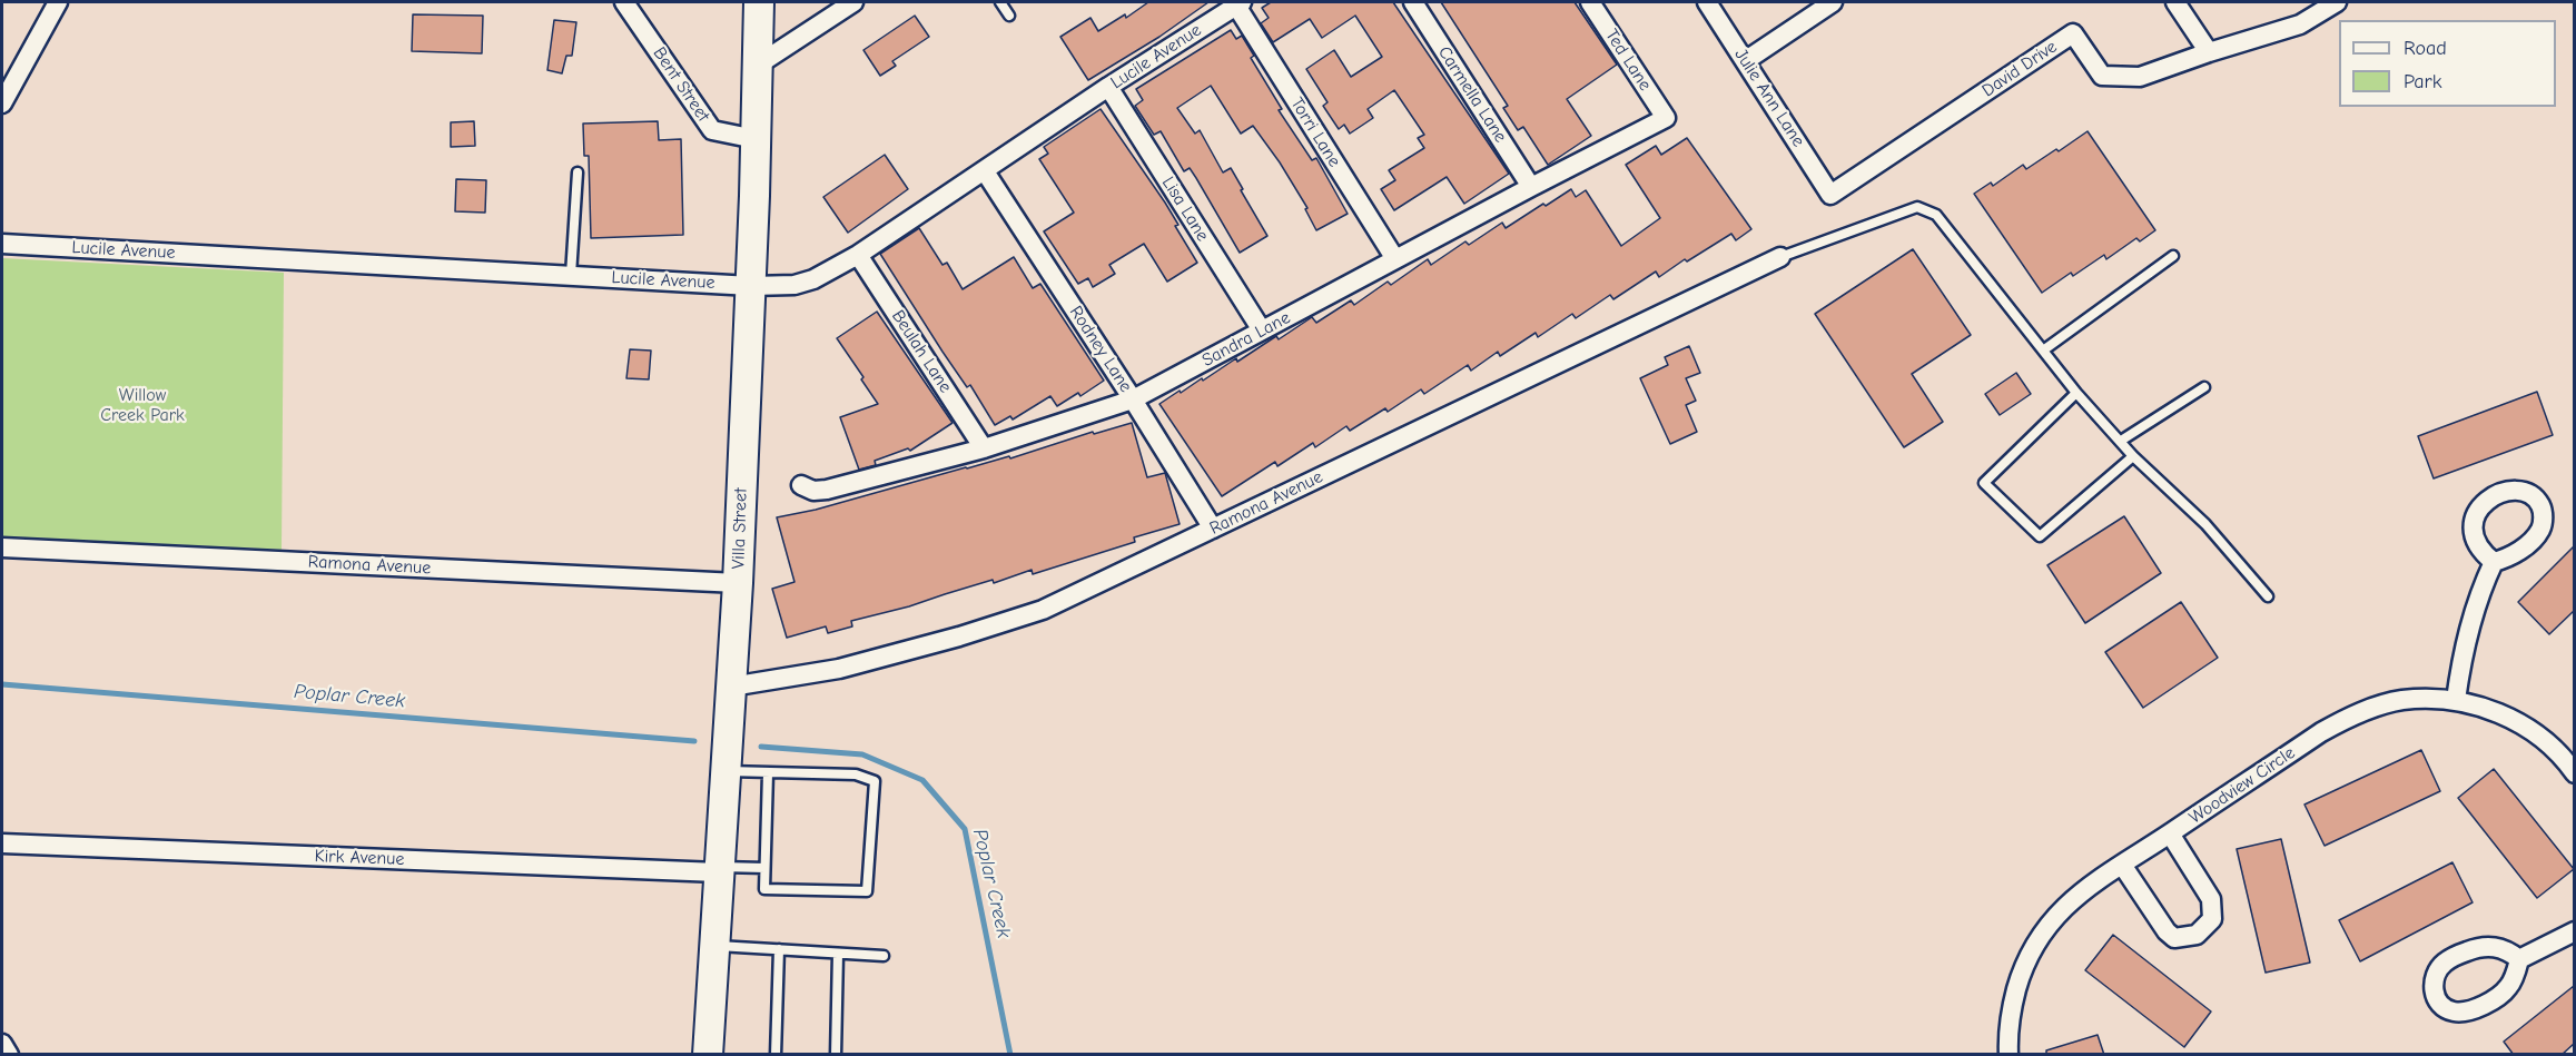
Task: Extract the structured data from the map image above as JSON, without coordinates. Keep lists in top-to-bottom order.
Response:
{
  "streets": {
    "main road": ["Villa Street"],
    "street": [
      "Lucile Avenue",
      "Ted Lane",
      "David Drive",
      "Bent Street",
      "Carmella Lane",
      "Julie Ann Lane",
      "Torri Lane",
      "Lisa Lane",
      "Sandra Lane",
      "Rodney Lane",
      "Beulah Lane",
      "Ramona Avenue",
      "Woodview Circle",
      "Kirk Avenue"
    ]
  },
  "crossings": [
    ["Lucile Avenue", "Torri Lane"],
    ["Lucile Avenue", "Lisa Lane"],
    ["Lucile Avenue", "Rodney Lane"],
    ["Lucile Avenue", "Beulah Lane"],
    ["Lucile Avenue", "Villa Street"],
    ["Ted Lane", "Sandra Lane"],
    ["David Drive", "Julie Ann Lane"],
    ["Bent Street", "Villa Street"],
    ["Carmella Lane", "Sandra Lane"],
    ["Torri Lane", "Sandra Lane"],
    ["Lisa Lane", "Sandra Lane"],
    ["Sandra Lane", "Rodney Lane"],
    ["Sandra Lane", "Beulah Lane"],
    ["Rodney Lane", "Ramona Avenue"],
    ["Ramona Avenue", "Villa Street"],
    ["Villa Street", "Kirk Avenue"]
  ],
  "water": ["Poplar Creek"],
  "parks": ["Willow Creek Park"],
  "legend": ["Road", "Park"]
}
